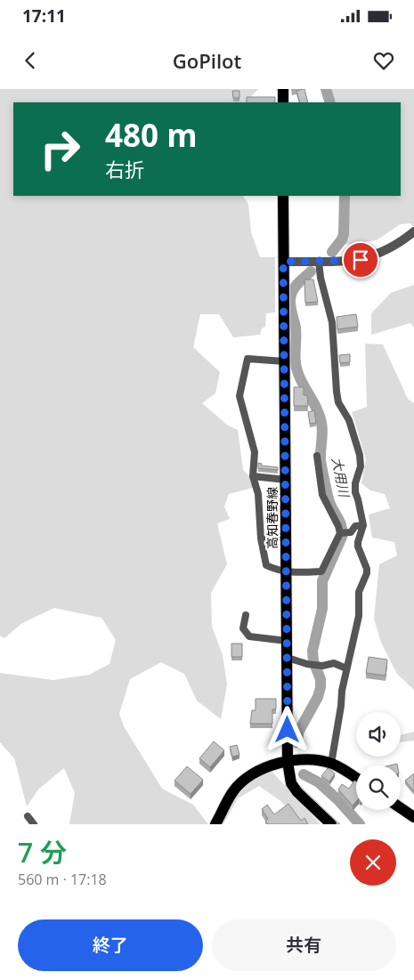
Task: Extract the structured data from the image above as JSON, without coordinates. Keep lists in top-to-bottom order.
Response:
{
  "streets": {
    "main road": ["高知春野線"]
  },
  "water": ["大用川"],
  "page": {
    "status": "17:11",
    "header": "GoPilot",
    "turn": ["480 m", "右折"],
    "heading": ["7 分", "560 m · 17:18"],
    "buttons": ["終了", "共有"]
  }
}
